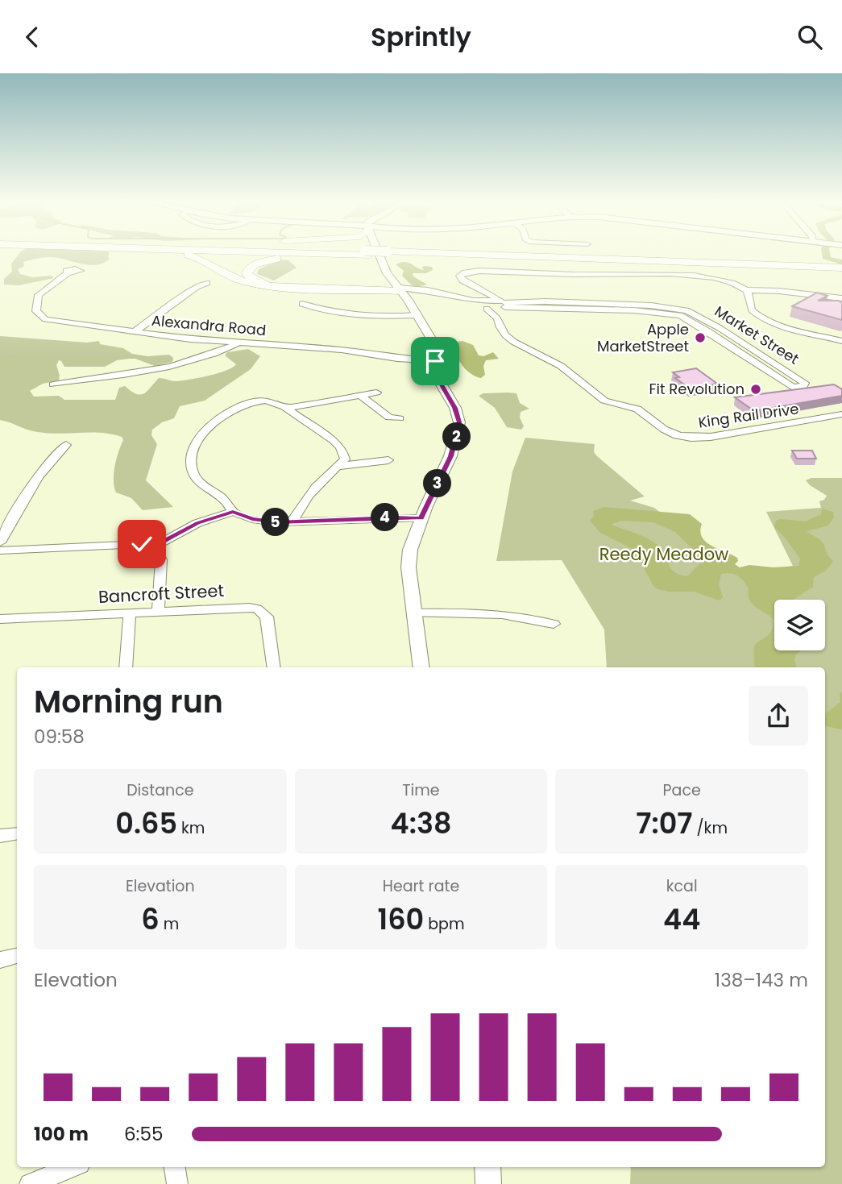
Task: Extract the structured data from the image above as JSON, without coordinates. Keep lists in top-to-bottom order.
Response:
{
  "streets": {
    "street": [
      "Alexandra Road",
      "Market Street",
      "King Rail Drive",
      "Bancroft Street"
    ]
  },
  "crossings": [
    ["Market Street", "King Rail Drive"]
  ],
  "parks": ["Reedy Meadow"],
  "places": ["Apple MarketStreet", "Fit Revolution"],
  "page": {
    "header": "Sprintly",
    "pins": [
      "2",
      "3",
      "4",
      "5"
    ],
    "heading": ["Morning run", "09:58"],
    "stats": [
      ["Distance", "0.65 km"],
      ["Time", "4:38"],
      ["Pace", "7:07 /km"],
      ["Elevation", "6 m"],
      ["Heart rate", "160 bpm"],
      ["kcal", "44"]
    ],
    "chart": ["Elevation", "138–143 m"],
    "list": [
      {
        "name": "100 m",
        "note": "6:55"
      }
    ]
  }
}
